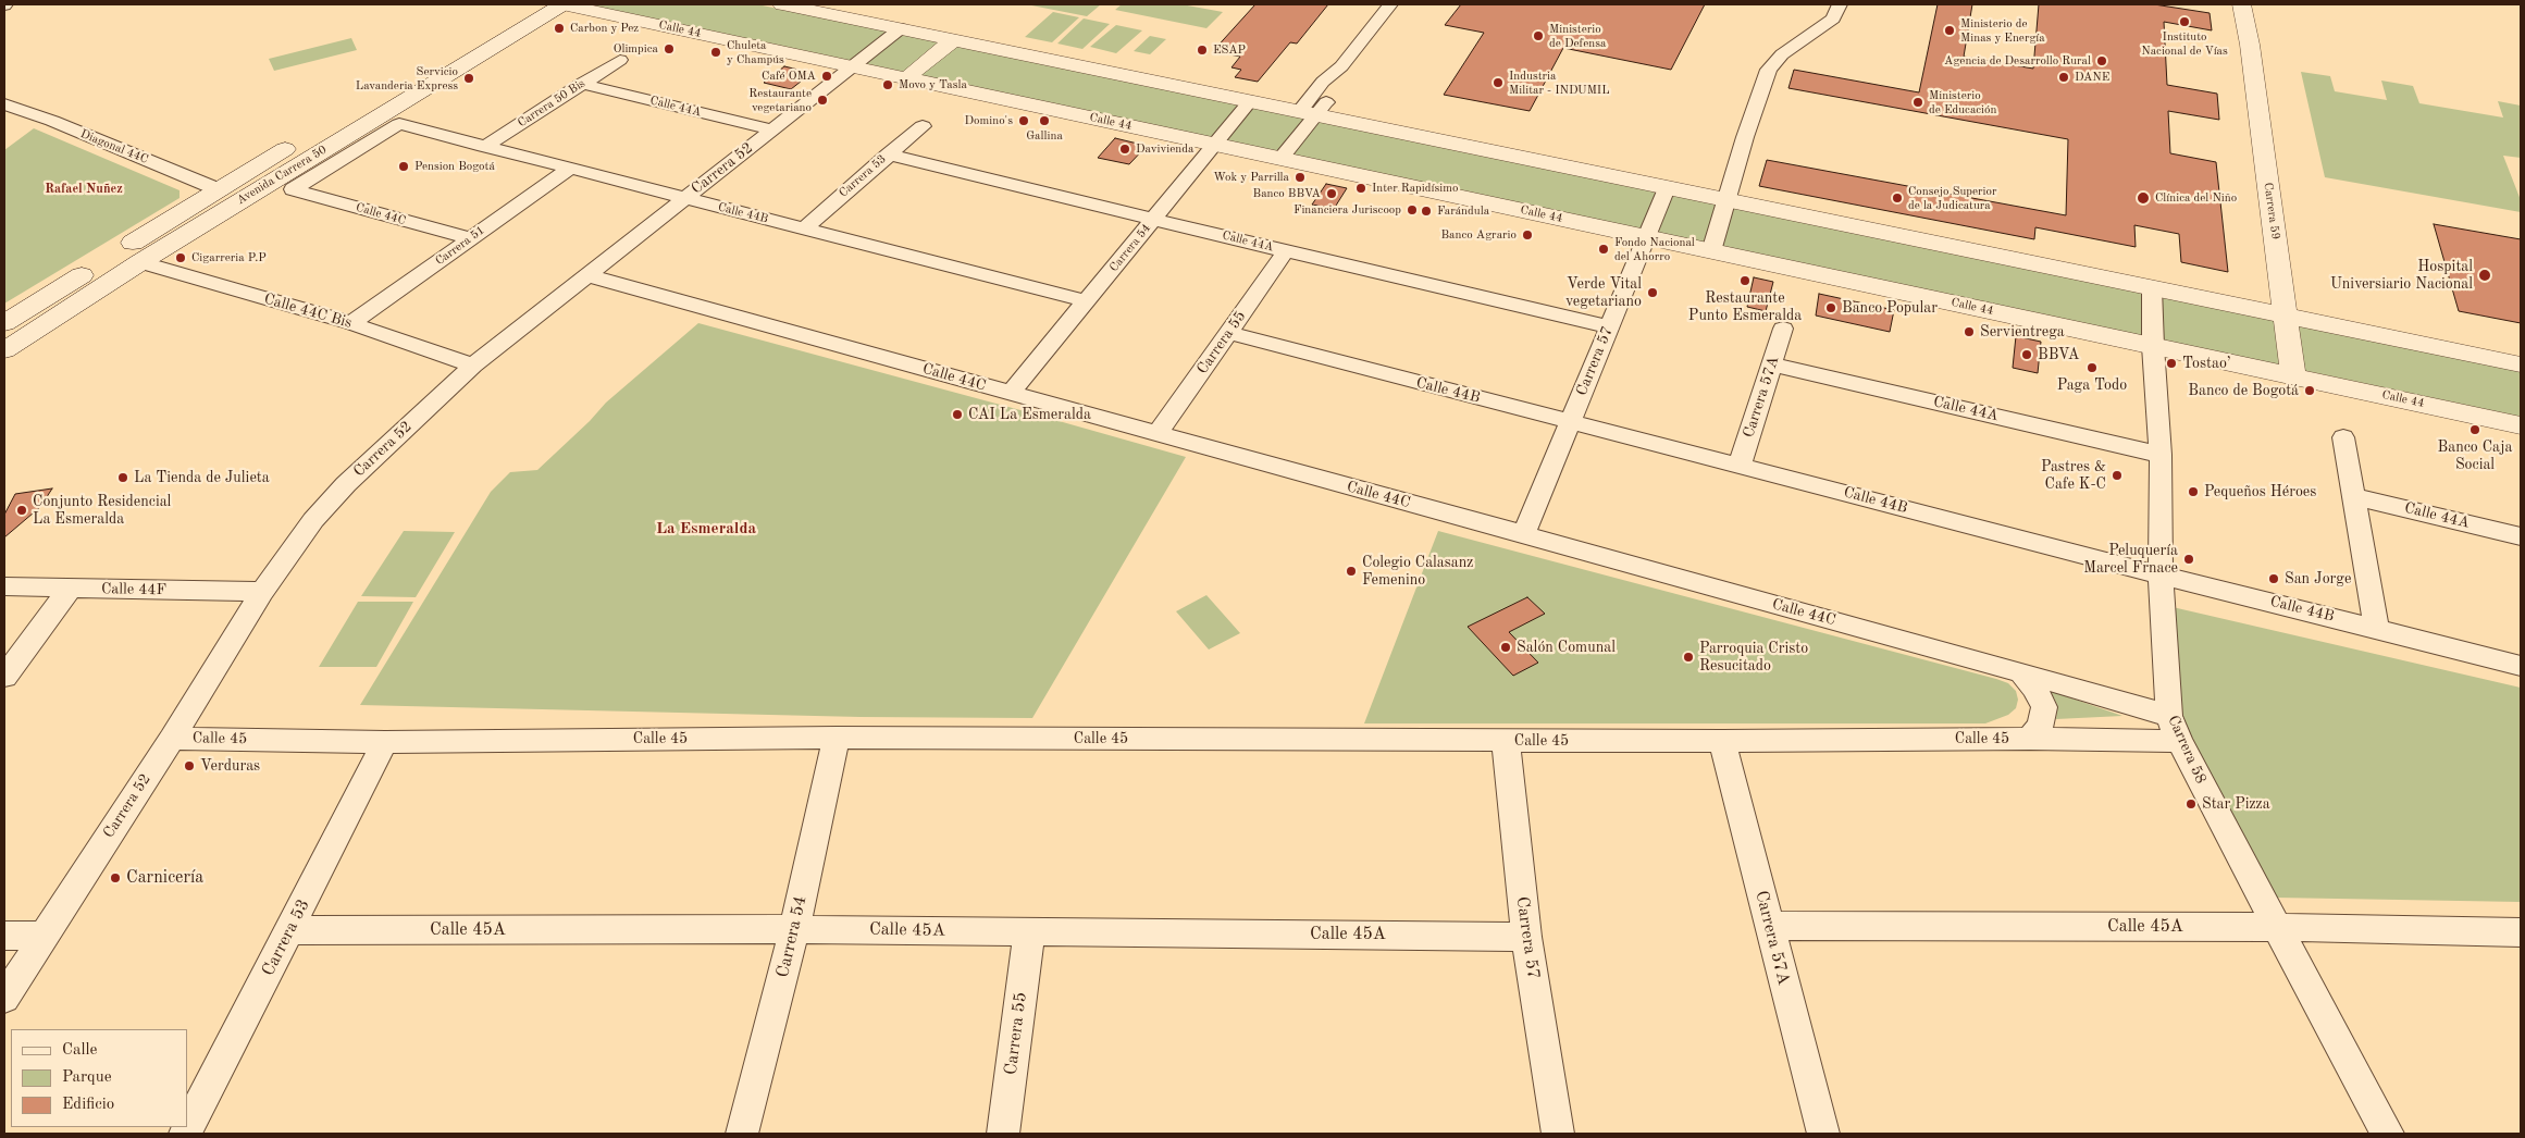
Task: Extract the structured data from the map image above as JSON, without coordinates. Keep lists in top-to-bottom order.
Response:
{
  "streets": {
    "street": [
      "Calle 44",
      "Carrera 50 Bis",
      "Calle 44A",
      "Diagonal 44C",
      "Carrera 52",
      "Avenida Carrera 50",
      "Carrera 53",
      "Carrera 59",
      "Calle 44B",
      "Calle 44C",
      "Carrera 51",
      "Carrera 54",
      "Calle 44C Bis",
      "Carrera 55",
      "Carrera 57",
      "Carrera 57A",
      "Calle 44F",
      "Calle 45",
      "Carrera 58",
      "Calle 45A"
    ]
  },
  "crossings": [
    ["Calle 44", "Carrera 52"],
    ["Calle 44", "Avenida Carrera 50"],
    ["Calle 44", "Carrera 59"],
    ["Calle 44", "Carrera 54"],
    ["Calle 44", "Carrera 57"],
    ["Calle 44", "Carrera 58"],
    ["Carrera 50 Bis", "Calle 44A"],
    ["Carrera 50 Bis", "Calle 44B"],
    ["Calle 44A", "Carrera 52"],
    ["Calle 44A", "Carrera 53"],
    ["Calle 44A", "Carrera 54"],
    ["Calle 44A", "Carrera 55"],
    ["Calle 44A", "Carrera 57"],
    ["Calle 44A", "Carrera 57A"],
    ["Calle 44A", "Carrera 58"],
    ["Diagonal 44C", "Avenida Carrera 50"],
    ["Carrera 52", "Calle 44B"],
    ["Carrera 52", "Calle 44C"],
    ["Carrera 52", "Calle 44C Bis"],
    ["Carrera 52", "Calle 44F"],
    ["Carrera 52", "Calle 45"],
    ["Avenida Carrera 50", "Calle 44B"],
    ["Avenida Carrera 50", "Calle 44C"],
    ["Avenida Carrera 50", "Calle 44C Bis"],
    ["Carrera 53", "Calle 44B"],
    ["Carrera 53", "Calle 45"],
    ["Carrera 53", "Calle 45A"],
    ["Calle 44B", "Carrera 51"],
    ["Calle 44B", "Carrera 54"],
    ["Calle 44B", "Carrera 55"],
    ["Calle 44B", "Carrera 57"],
    ["Calle 44B", "Carrera 57A"],
    ["Calle 44B", "Carrera 58"],
    ["Calle 44C", "Carrera 51"],
    ["Calle 44C", "Carrera 54"],
    ["Calle 44C", "Carrera 55"],
    ["Calle 44C", "Carrera 57"],
    ["Calle 44C", "Calle 45"],
    ["Calle 44C", "Carrera 58"],
    ["Carrera 51", "Calle 44C Bis"],
    ["Carrera 54", "Calle 45"],
    ["Carrera 54", "Calle 45A"],
    ["Carrera 55", "Calle 45A"],
    ["Carrera 57", "Calle 45"],
    ["Carrera 57", "Calle 45A"],
    ["Carrera 57A", "Calle 45"],
    ["Carrera 57A", "Calle 45A"],
    ["Calle 45", "Carrera 58"],
    ["Carrera 58", "Calle 45A"]
  ],
  "districts": ["Rafael Nuñez", "La Esmeralda"],
  "places": [
    "Instituto Nacional de Vías",
    "Carbon y Pez",
    "Ministerio de Minas y Energía",
    "Ministerio de Defensa",
    "Olimpica",
    "ESAP",
    "Chuleta y Champús",
    "Agencia de Desarrollo Rural",
    "Café OMA",
    "DANE",
    "Servicio Lavanderia Express",
    "Industria Militar - INDUMIL",
    "Movo y Tasla",
    "Restaurante vegetariano",
    "Ministerio de Educación",
    "Domino's",
    "Gallina",
    "Davivienda",
    "Pension Bogotá",
    "Wok y Parrilla",
    "Inter Rapidísimo",
    "Banco BBVA",
    "Consejo Superior de la Judicatura",
    "Clínica del Niño",
    "Financiera Juriscoop",
    "Farándula",
    "Banco Agrario",
    "Fondo Nacional del Ahorro",
    "Cigarreria P.P",
    "Hospital Universiario Nacional",
    "Restaurante Punto Esmeralda",
    "Verde Vital vegetariano",
    "Banco Popular",
    "Servientrega",
    "BBVA",
    "Tostao’",
    "Paga Todo",
    "Banco de Bogotá",
    "CAI La Esmeralda",
    "Banco Caja Social",
    "Pastres & Cafe K-C",
    "La Tienda de Julieta",
    "Pequeños Héroes",
    "Conjunto Residencial La Esmeralda",
    "Peluquería Marcel Frnace",
    "Colegio Calasanz Femenino",
    "San Jorge",
    "Salón Comunal",
    "Parroquia Cristo Resucitado",
    "Verduras",
    "Star Pizza",
    "Carnicería"
  ],
  "legend": ["Calle", "Parque", "Edificio"]
}
